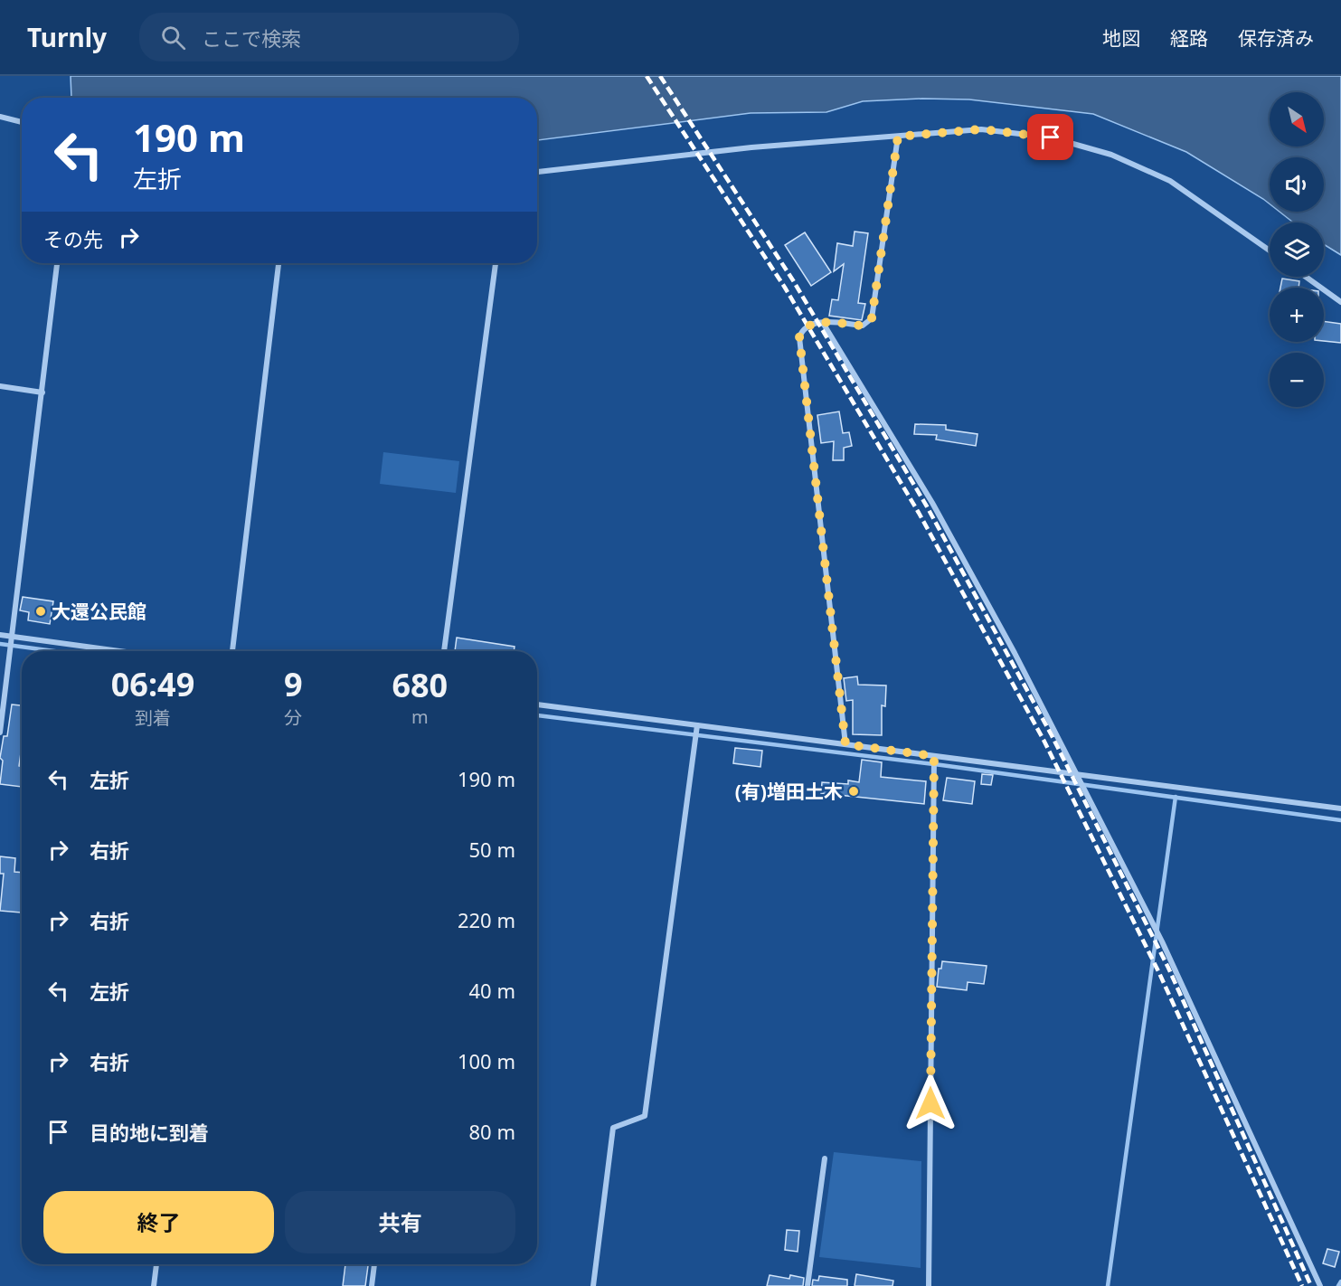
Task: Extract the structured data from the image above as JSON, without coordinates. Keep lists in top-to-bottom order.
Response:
{
  "places": ["大還公民館", "(有)増田土木"],
  "north": "bottom right",
  "page": {
    "header": "Turnly",
    "search": "ここで検索",
    "nav": ["地図", "経路", "保存済み"],
    "map_buttons": ["+", "−"],
    "turn": ["190 m", "左折"],
    "then": "その先",
    "eta": [
      "06:49",
      "到着",
      "9",
      "分",
      "680",
      "m"
    ],
    "list": [
      {
        "name": "左折",
        "value": "190 m"
      },
      {
        "name": "右折",
        "value": "50 m"
      },
      {
        "name": "右折",
        "value": "220 m"
      },
      {
        "name": "左折",
        "value": "40 m"
      },
      {
        "name": "右折",
        "value": "100 m"
      },
      {
        "name": "目的地に到着",
        "value": "80 m"
      }
    ],
    "buttons": ["終了", "共有"]
  }
}
